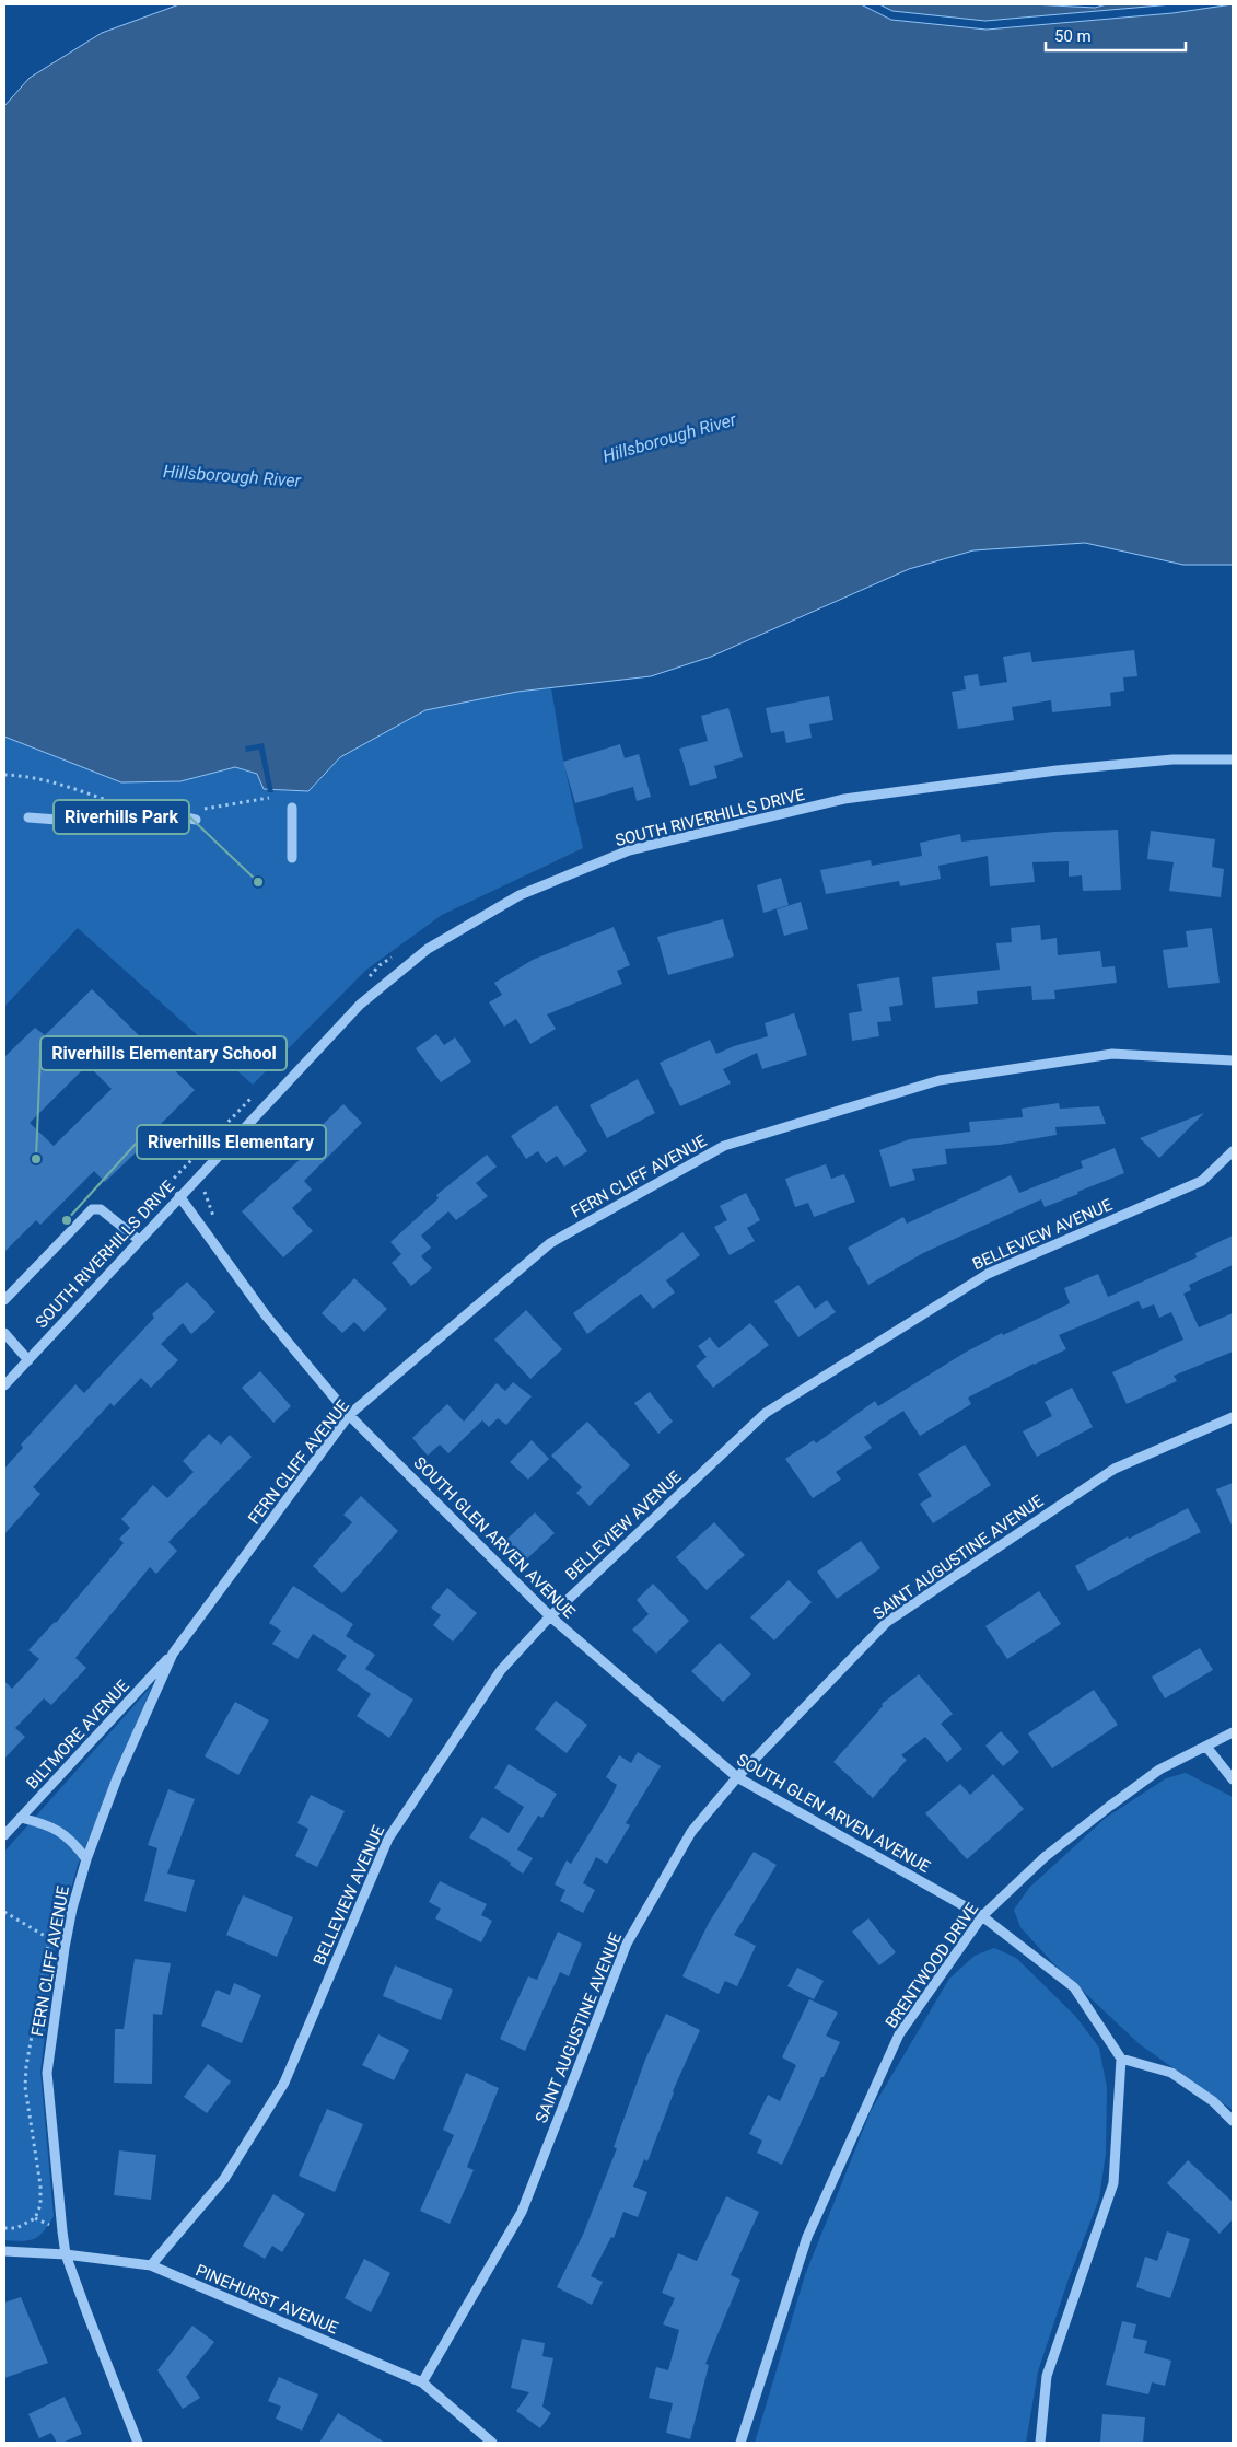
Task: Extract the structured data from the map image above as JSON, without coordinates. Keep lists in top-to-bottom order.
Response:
{
  "streets": {
    "street": [
      "SOUTH RIVERHILLS DRIVE",
      "FERN CLIFF AVENUE",
      "BELLEVIEW AVENUE",
      "SOUTH GLEN ARVEN AVENUE",
      "SAINT AUGUSTINE AVENUE",
      "BILTMORE AVENUE",
      "BRENTWOOD DRIVE",
      "PINEHURST AVENUE"
    ]
  },
  "crossings": [
    ["SOUTH RIVERHILLS DRIVE", "SOUTH GLEN ARVEN AVENUE"],
    ["FERN CLIFF AVENUE", "SOUTH GLEN ARVEN AVENUE"],
    ["FERN CLIFF AVENUE", "BILTMORE AVENUE"],
    ["FERN CLIFF AVENUE", "PINEHURST AVENUE"],
    ["BELLEVIEW AVENUE", "SOUTH GLEN ARVEN AVENUE"],
    ["BELLEVIEW AVENUE", "PINEHURST AVENUE"],
    ["SOUTH GLEN ARVEN AVENUE", "SAINT AUGUSTINE AVENUE"],
    ["SOUTH GLEN ARVEN AVENUE", "BRENTWOOD DRIVE"],
    ["SAINT AUGUSTINE AVENUE", "PINEHURST AVENUE"]
  ],
  "water": ["Hillsborough River"],
  "places": ["Riverhills Park", "Riverhills Elementary School", "Riverhills Elementary"],
  "scale_bar": "50 m"
}
